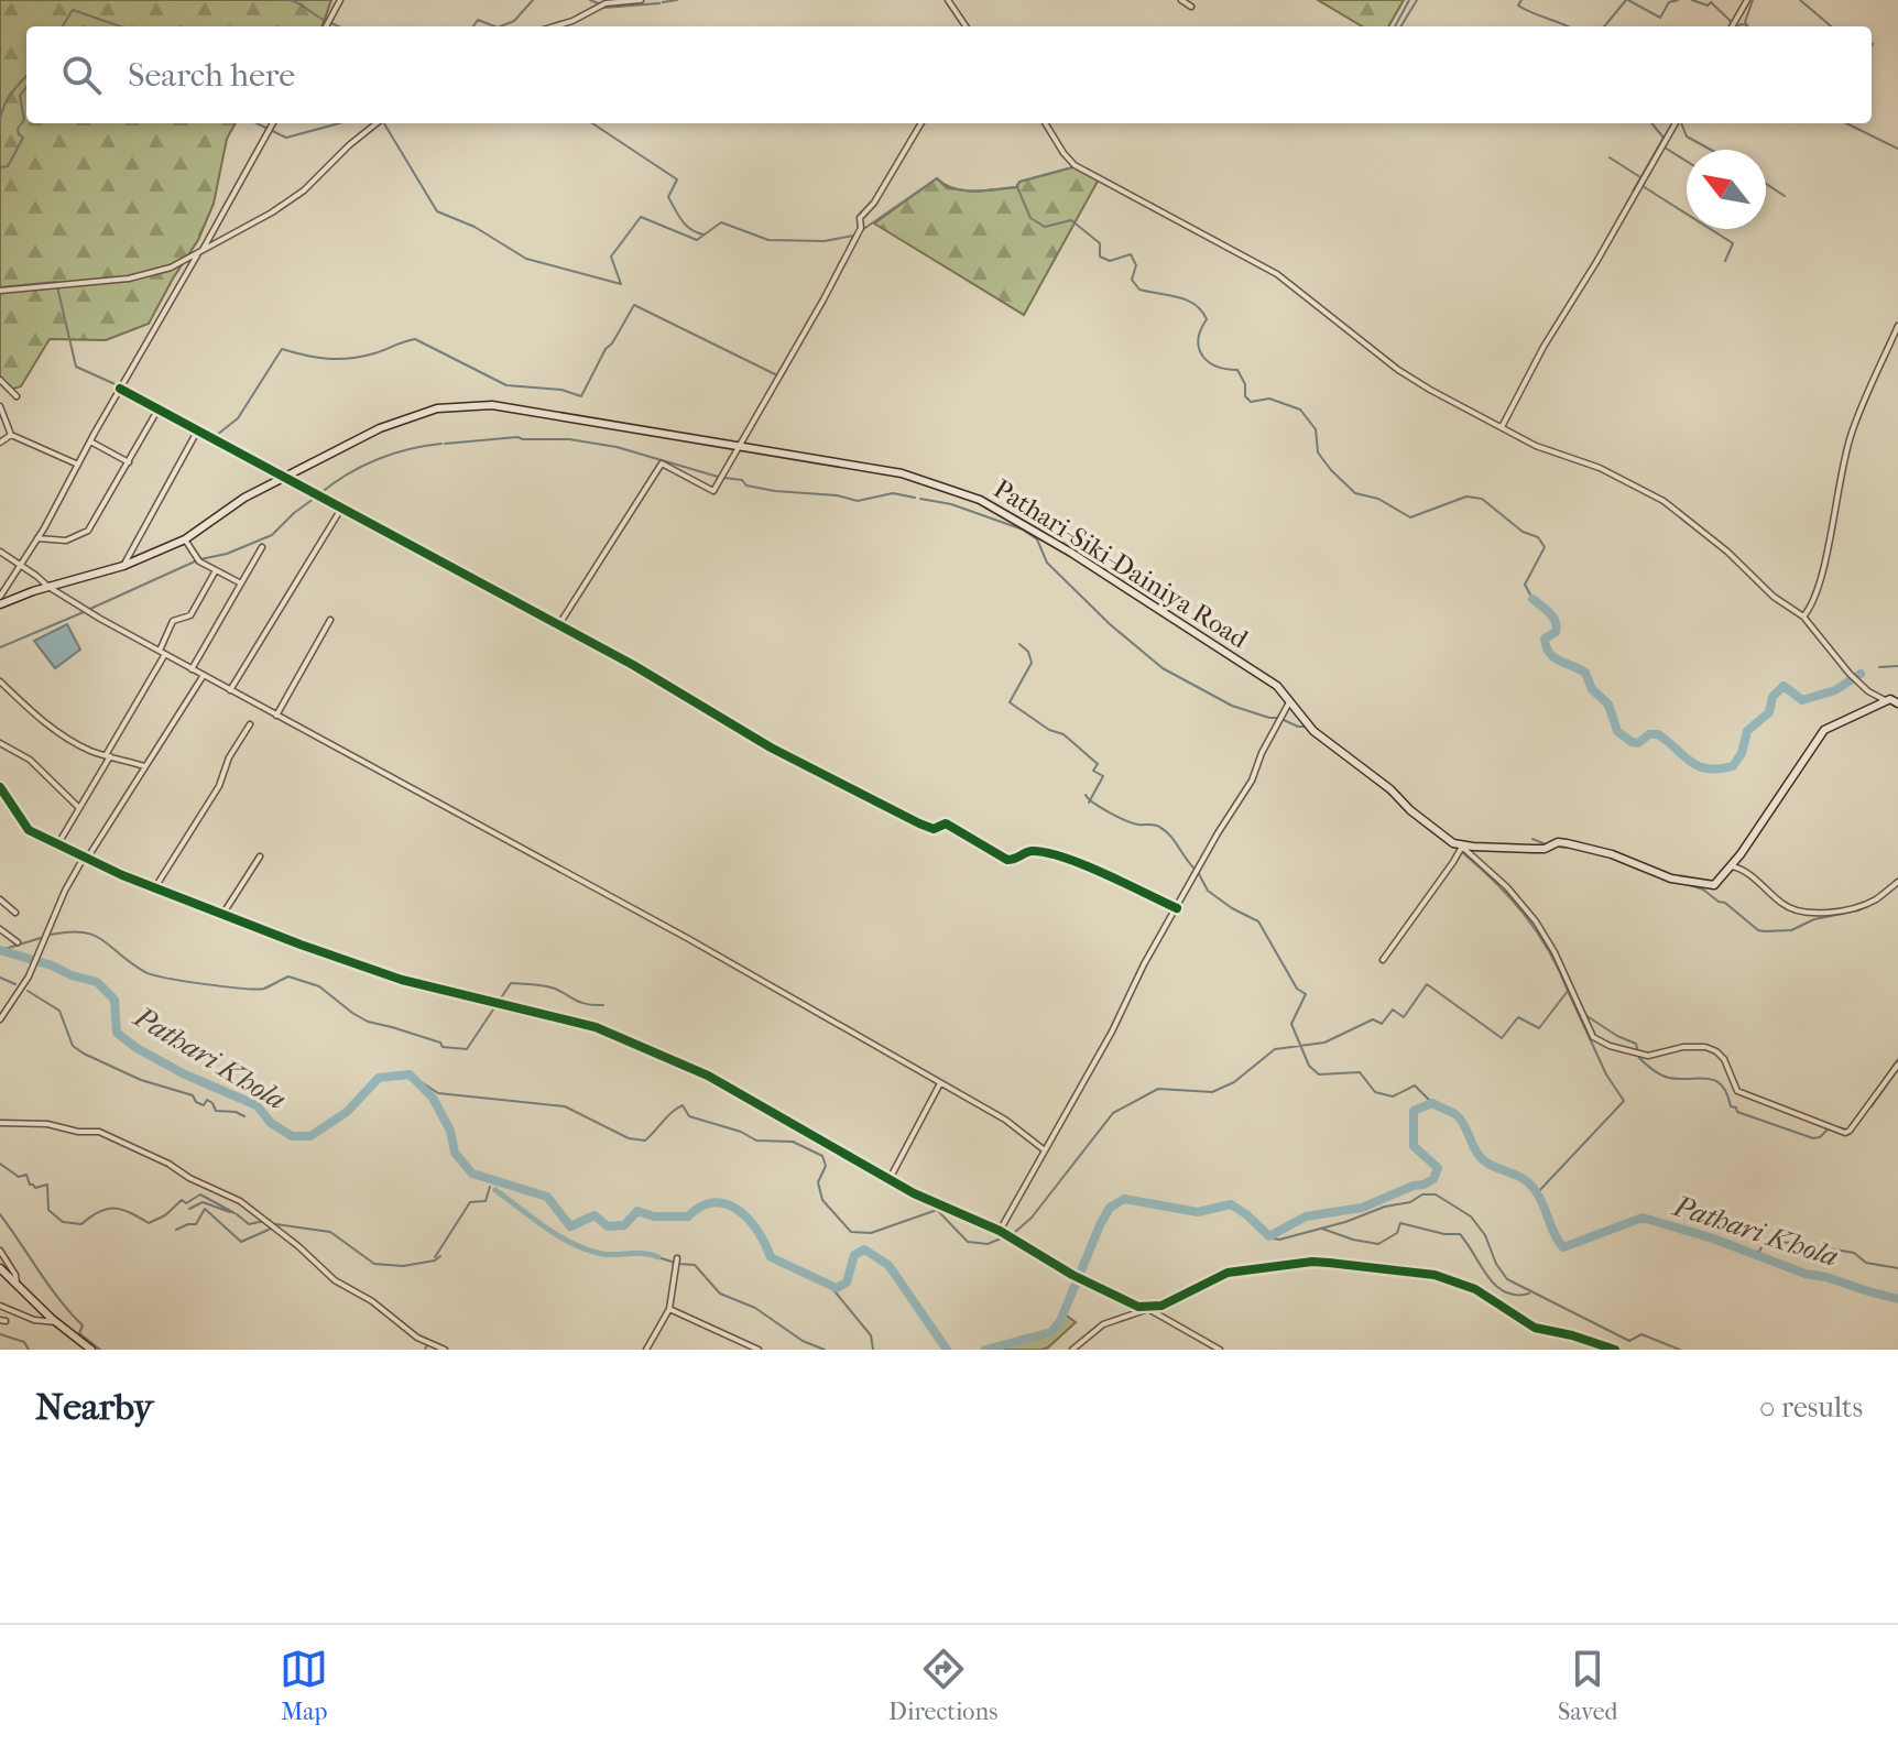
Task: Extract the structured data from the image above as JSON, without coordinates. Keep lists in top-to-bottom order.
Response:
{
  "streets": {
    "main road": ["Pathari-Siki-Dainiya Road"]
  },
  "water": ["Pathari Khola"],
  "north": "top left",
  "page": {
    "search": "Search here",
    "heading": ["Nearby", "0 results"],
    "nav": ["Map", "Directions", "Saved"]
  }
}
